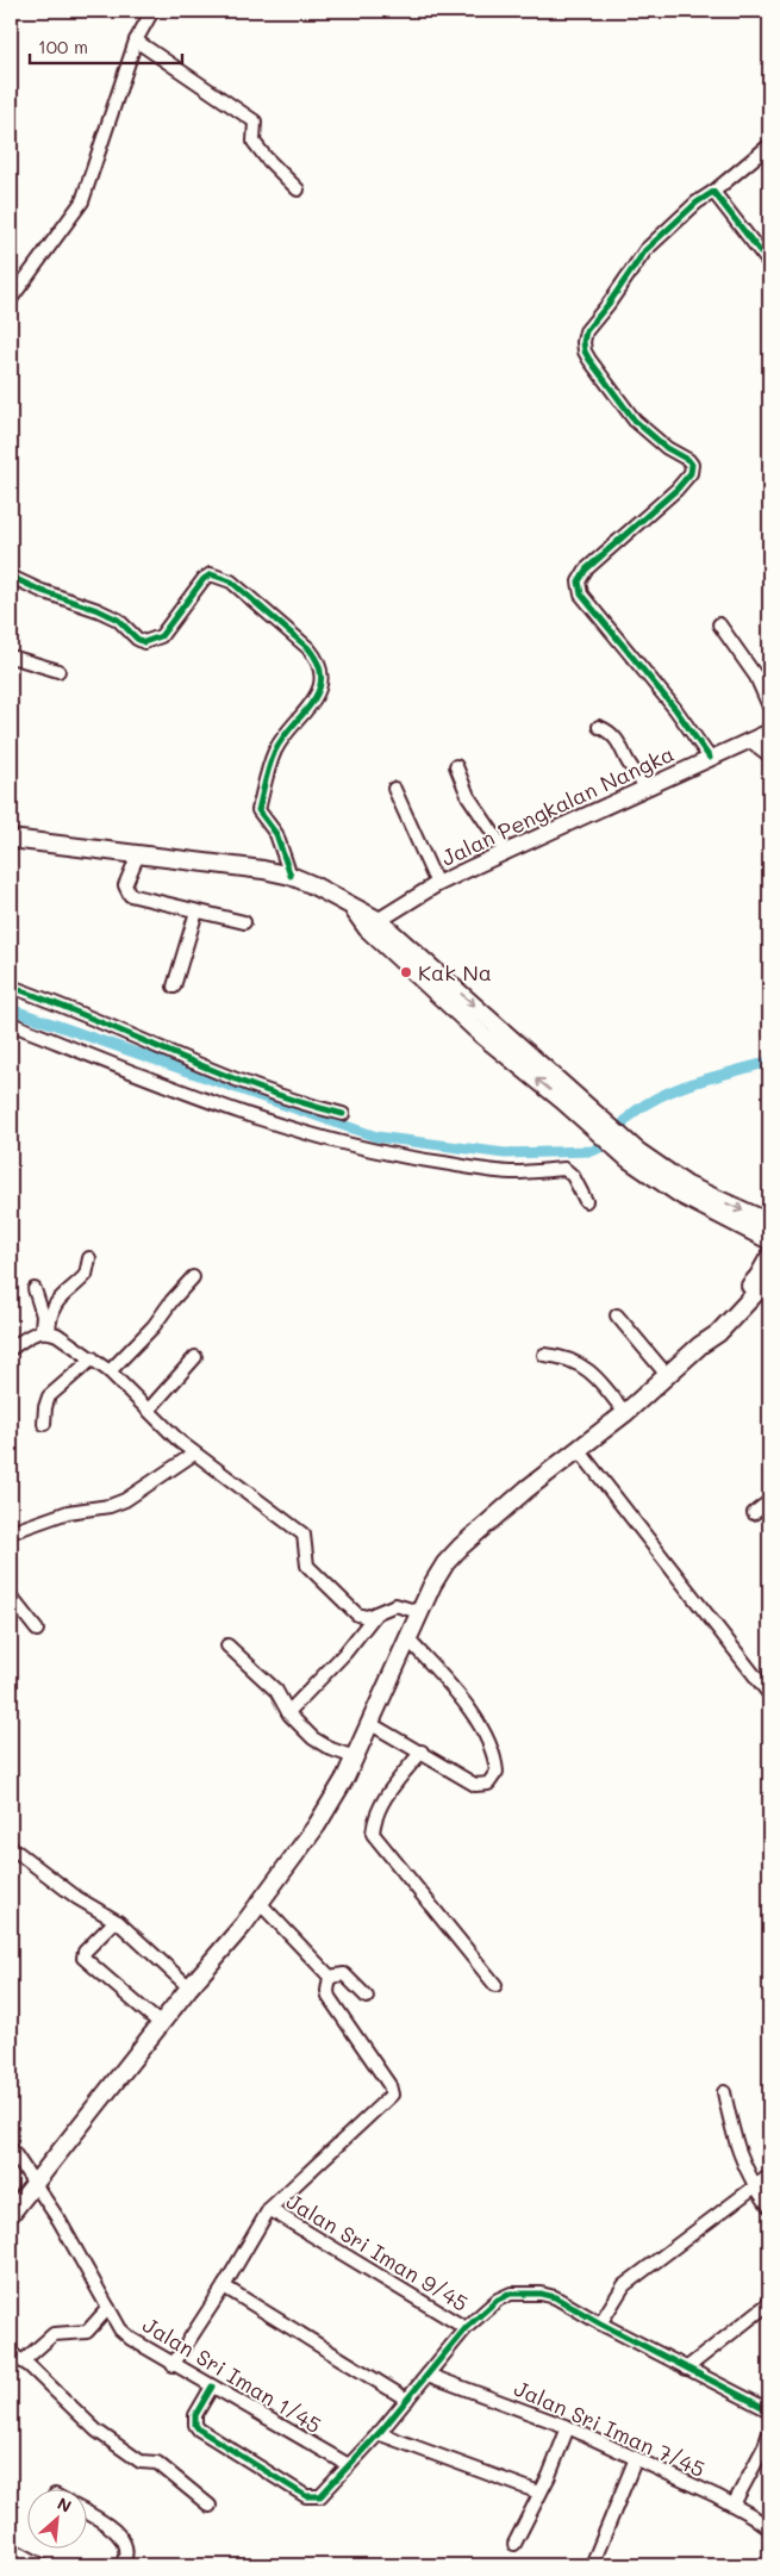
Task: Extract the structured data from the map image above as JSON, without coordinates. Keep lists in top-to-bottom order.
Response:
{
  "streets": {
    "street": [
      "Jalan Pengkalan Nangka",
      "Jalan Sri Iman 9/45",
      "Jalan Sri Iman 1/45",
      "Jalan Sri Iman 7/45"
    ]
  },
  "places": ["Kak Na"],
  "scale_bar": "100 m",
  "north": "top right"
}
